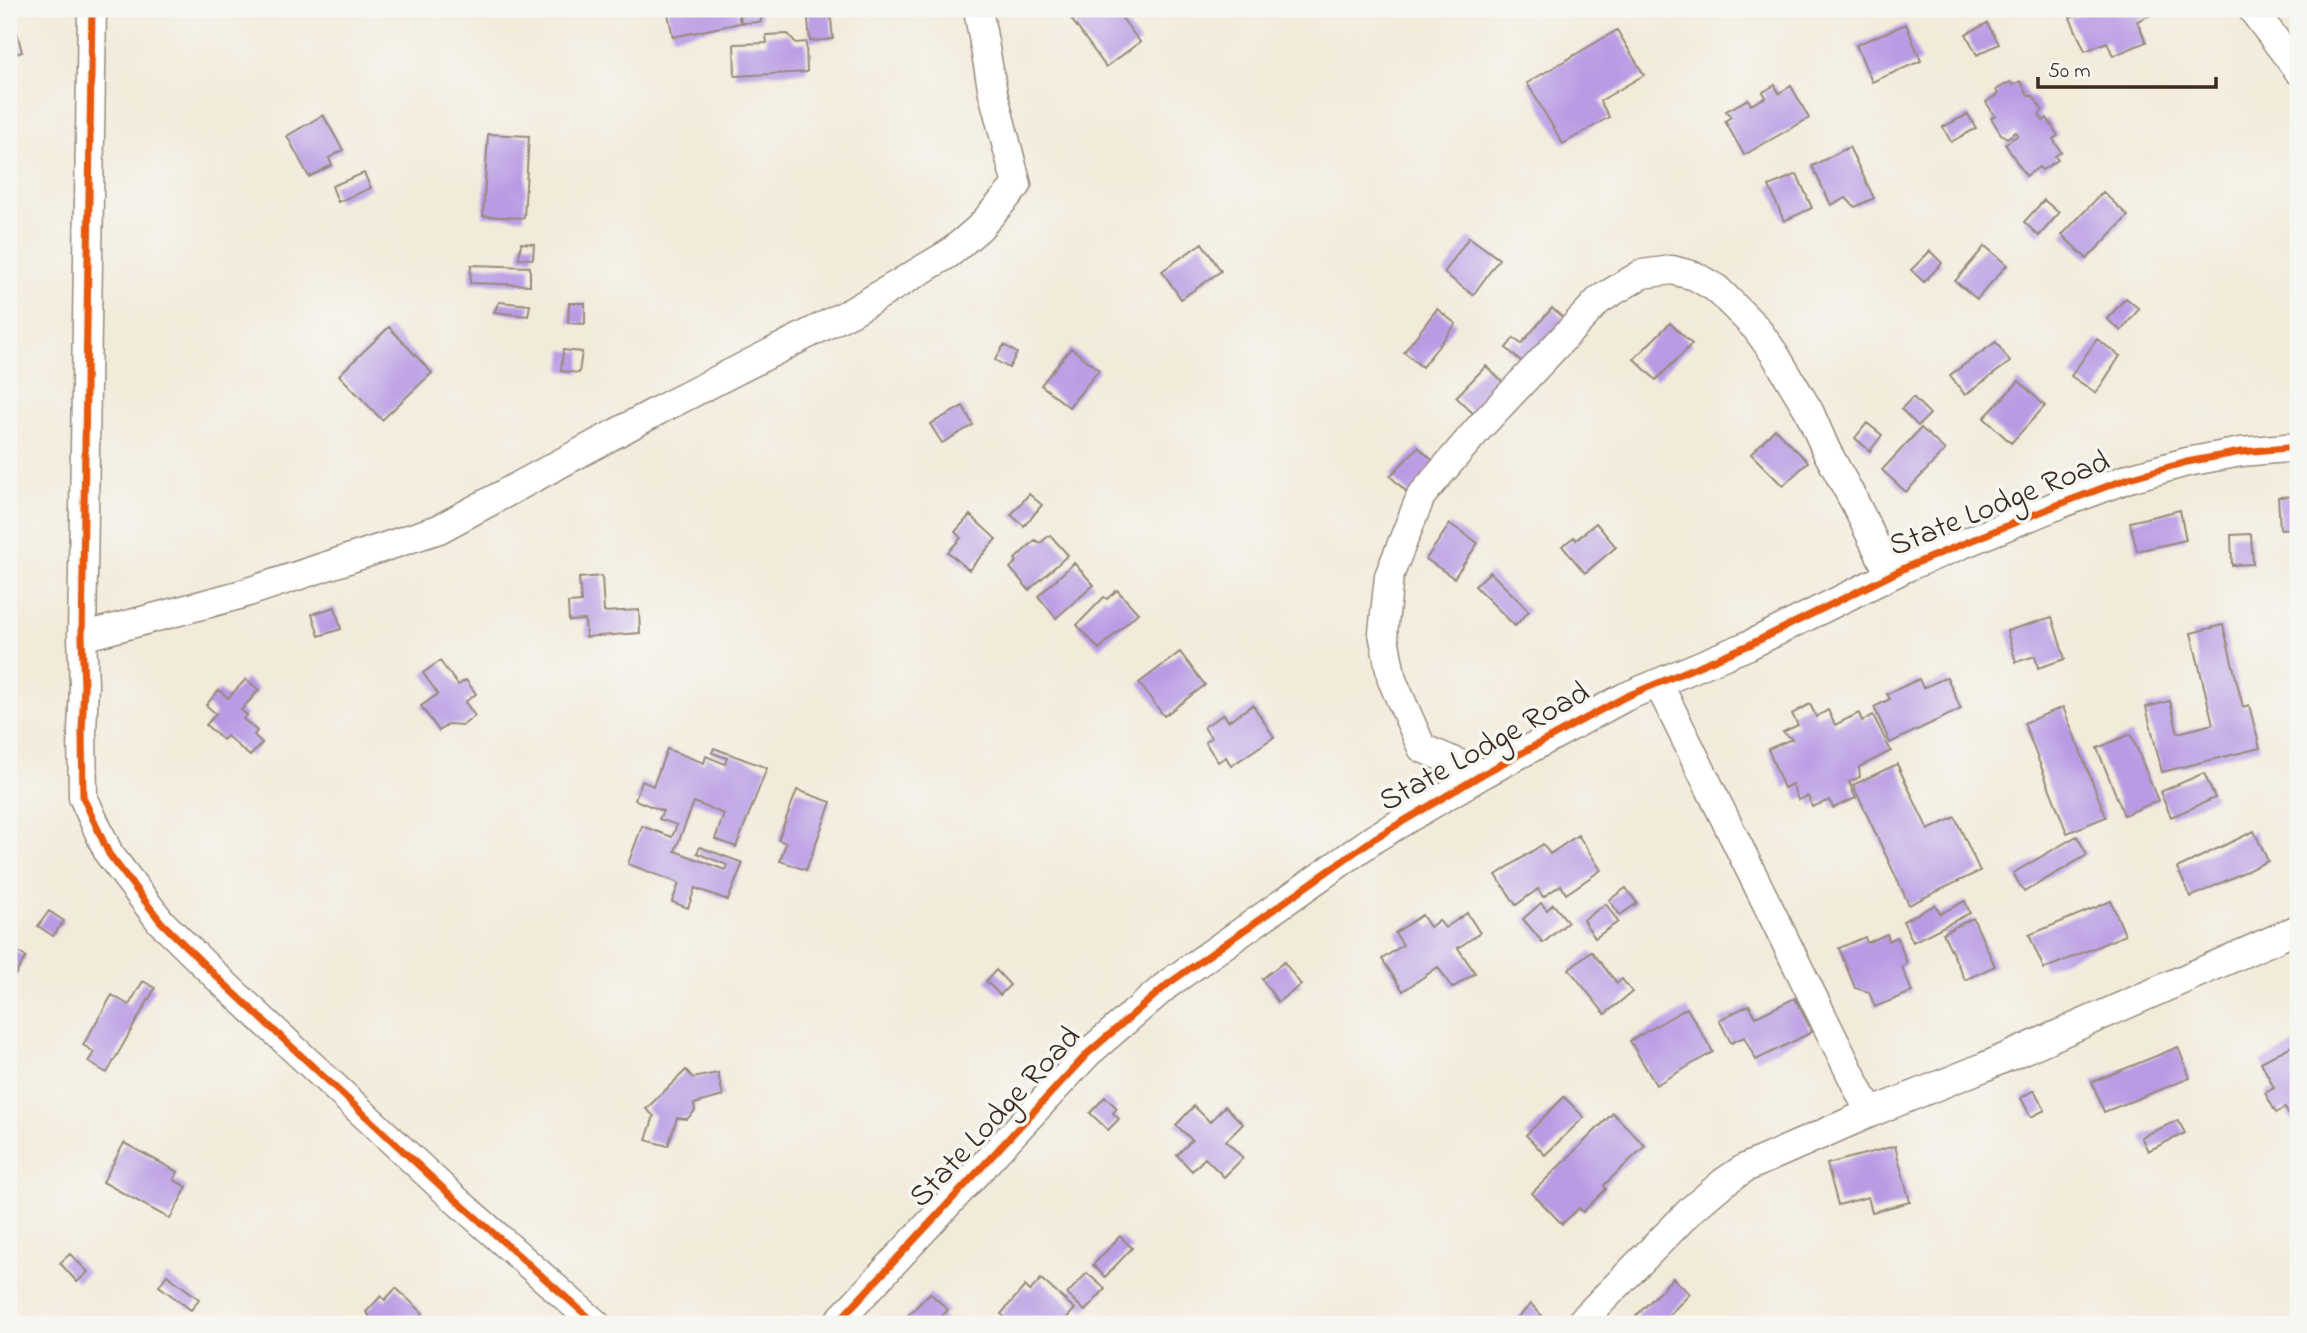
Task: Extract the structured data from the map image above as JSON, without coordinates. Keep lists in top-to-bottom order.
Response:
{
  "streets": {
    "street": ["State Lodge Road"]
  },
  "scale_bar": "50 m"
}
